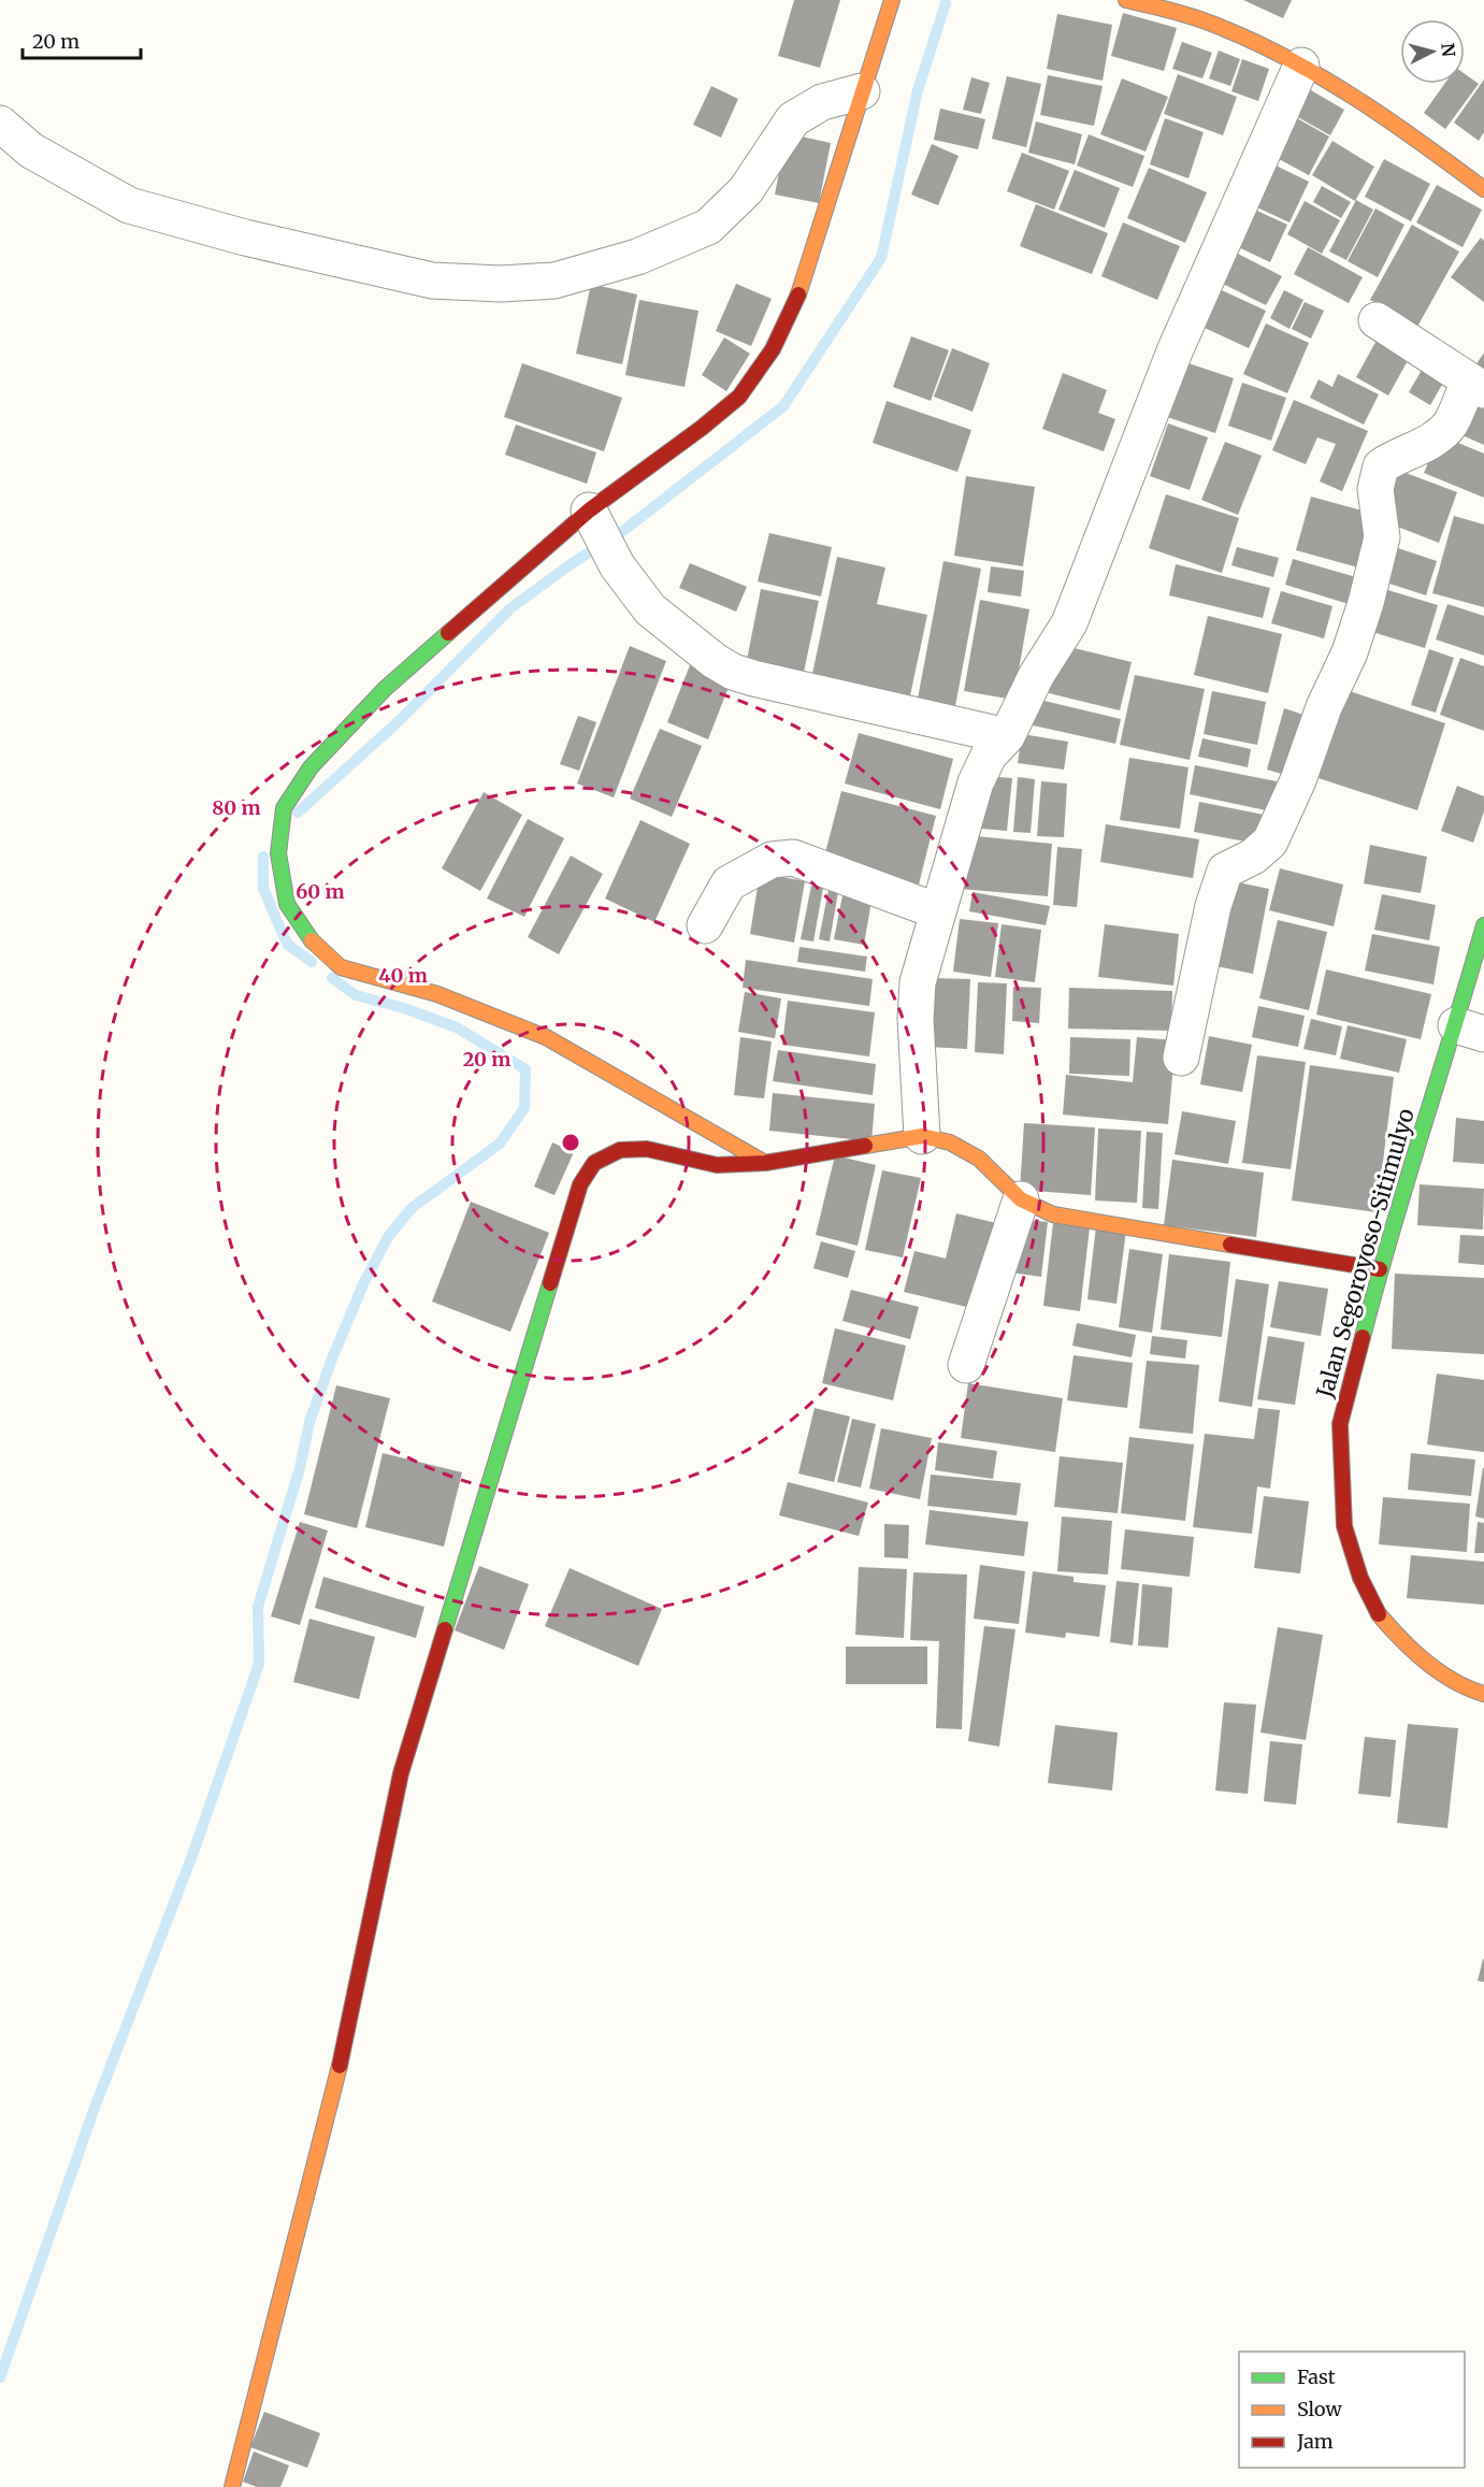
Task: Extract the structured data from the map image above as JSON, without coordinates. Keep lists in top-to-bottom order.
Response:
{
  "streets": {
    "street": ["Jalan Segoroyoso-Sitimulyo"]
  },
  "legend": ["Fast", "Slow", "Jam"],
  "scale_bar": "20 m",
  "north": "right",
  "rings": [
    "80 m",
    "60 m",
    "40 m",
    "20 m"
  ]
}
